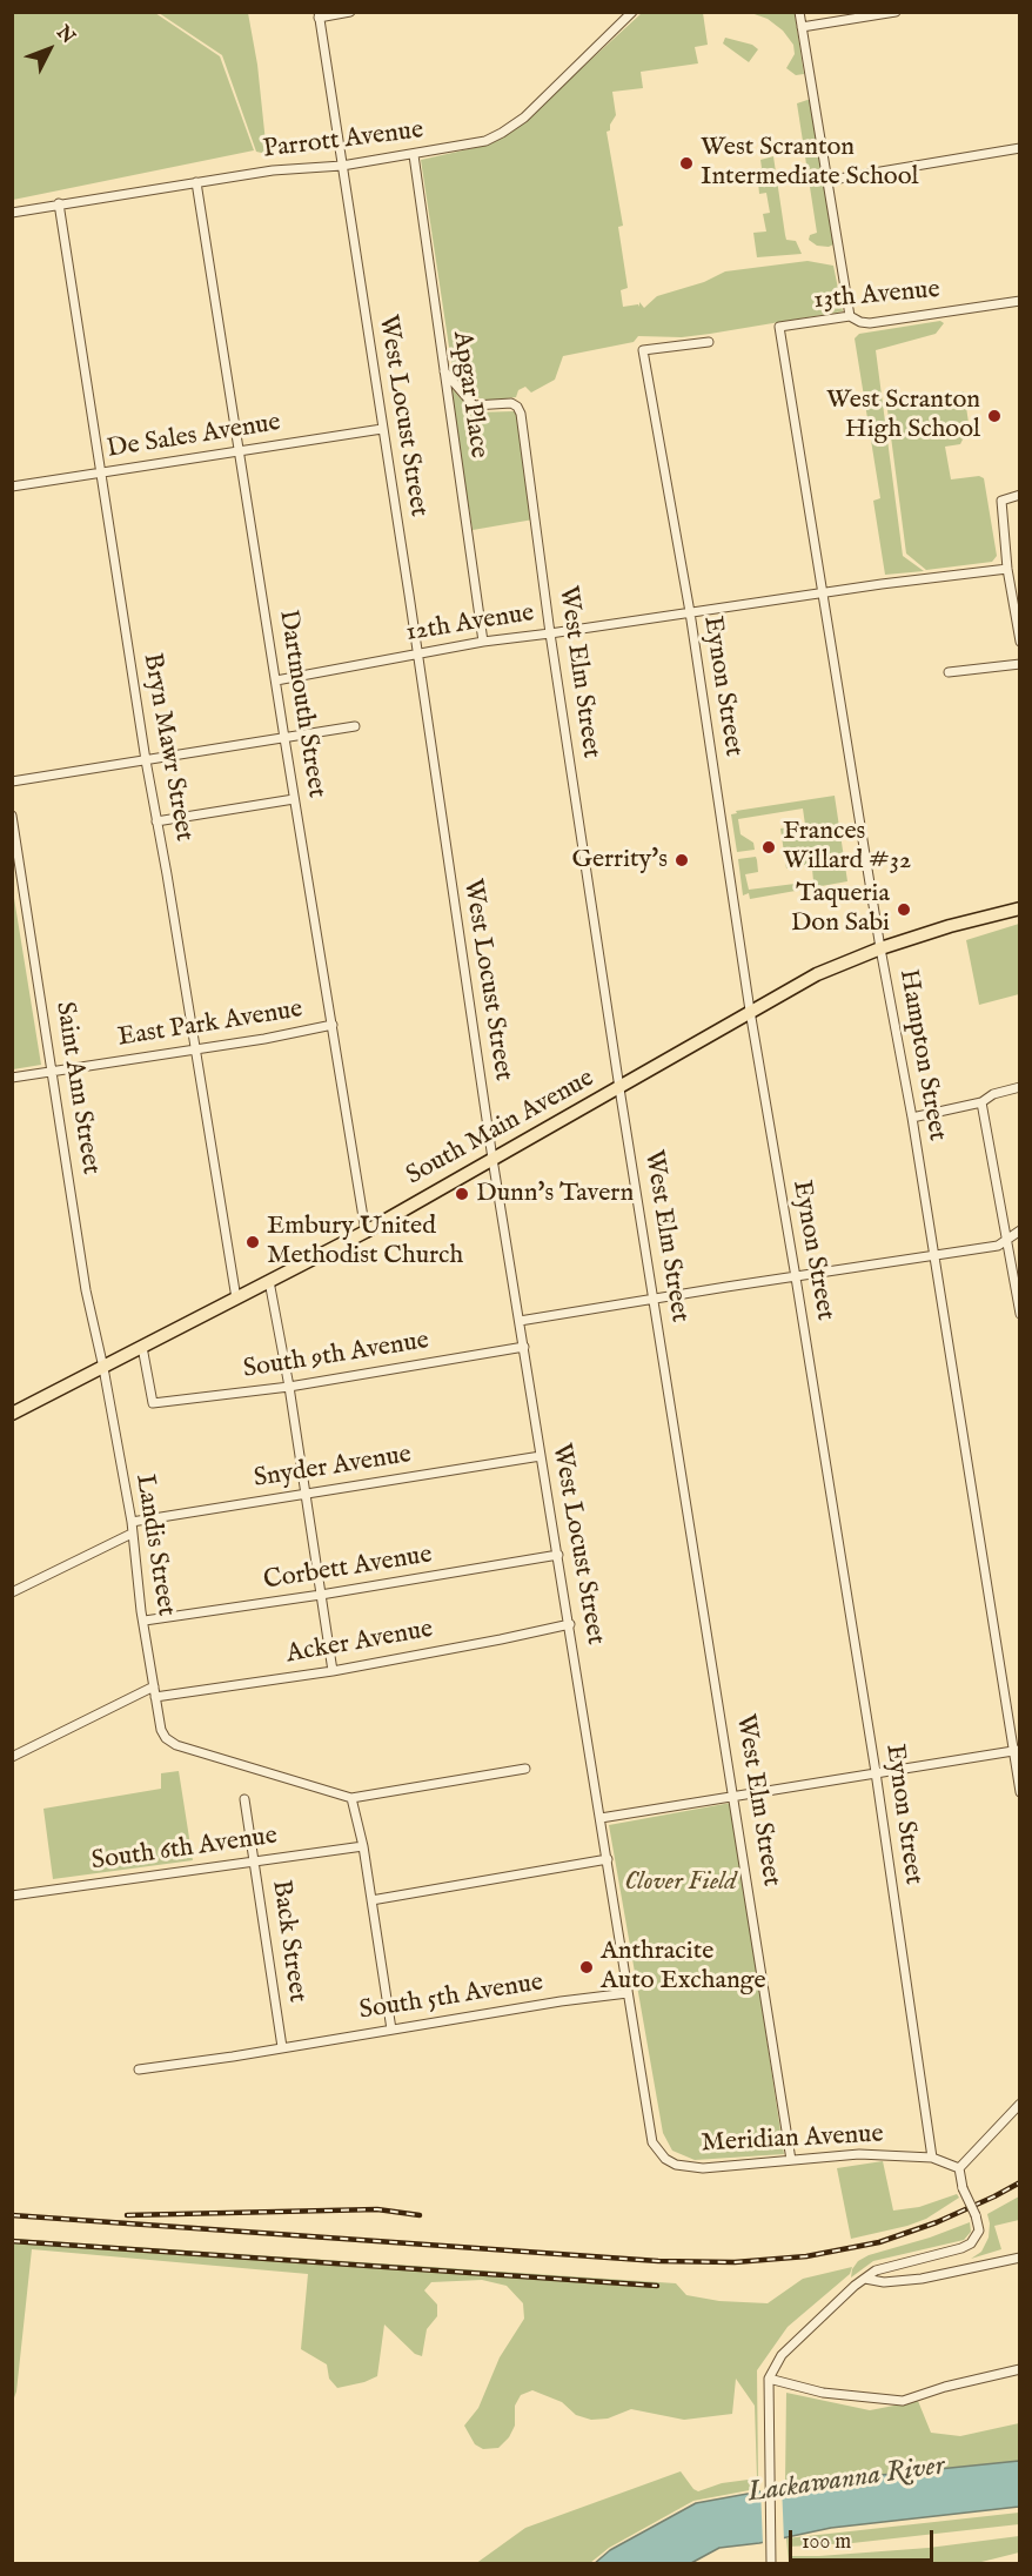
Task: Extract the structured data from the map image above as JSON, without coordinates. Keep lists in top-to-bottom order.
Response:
{
  "streets": {
    "main road": ["South Main Avenue"],
    "street": [
      "Parrott Avenue",
      "13th Avenue",
      "Apgar Place",
      "West Locust Street",
      "De Sales Avenue",
      "12th Avenue",
      "West Elm Street",
      "Eynon Street",
      "Dartmouth Street",
      "Bryn Mawr Street",
      "East Park Avenue",
      "Hampton Street",
      "Saint Ann Street",
      "South 9th Avenue",
      "Snyder Avenue",
      "Landis Street",
      "Corbett Avenue",
      "Acker Avenue",
      "South 6th Avenue",
      "Back Street",
      "South 5th Avenue",
      "Meridian Avenue"
    ]
  },
  "crossings": [
    ["Parrott Avenue", "Apgar Place"],
    ["Parrott Avenue", "West Locust Street"],
    ["Parrott Avenue", "Dartmouth Street"],
    ["Parrott Avenue", "Bryn Mawr Street"],
    ["13th Avenue", "Hampton Street"],
    ["Apgar Place", "12th Avenue"],
    ["Apgar Place", "West Elm Street"],
    ["West Locust Street", "De Sales Avenue"],
    ["West Locust Street", "12th Avenue"],
    ["West Locust Street", "South Main Avenue"],
    ["West Locust Street", "South 9th Avenue"],
    ["West Locust Street", "Snyder Avenue"],
    ["West Locust Street", "Corbett Avenue"],
    ["West Locust Street", "Acker Avenue"],
    ["West Locust Street", "South 5th Avenue"],
    ["West Locust Street", "Meridian Avenue"],
    ["De Sales Avenue", "Dartmouth Street"],
    ["De Sales Avenue", "Bryn Mawr Street"],
    ["12th Avenue", "West Elm Street"],
    ["12th Avenue", "Eynon Street"],
    ["12th Avenue", "Dartmouth Street"],
    ["12th Avenue", "Hampton Street"],
    ["West Elm Street", "South Main Avenue"],
    ["West Elm Street", "Meridian Avenue"],
    ["Eynon Street", "South Main Avenue"],
    ["Eynon Street", "Meridian Avenue"],
    ["Dartmouth Street", "East Park Avenue"],
    ["Dartmouth Street", "South Main Avenue"],
    ["Bryn Mawr Street", "East Park Avenue"],
    ["Bryn Mawr Street", "South Main Avenue"],
    ["East Park Avenue", "Saint Ann Street"],
    ["Hampton Street", "South Main Avenue"],
    ["Saint Ann Street", "South Main Avenue"],
    ["Saint Ann Street", "Landis Street"],
    ["South Main Avenue", "South 9th Avenue"],
    ["South Main Avenue", "Landis Street"],
    ["Snyder Avenue", "Landis Street"],
    ["Landis Street", "Corbett Avenue"],
    ["Landis Street", "Acker Avenue"],
    ["South 6th Avenue", "Back Street"],
    ["Back Street", "South 5th Avenue"]
  ],
  "water": ["Lackawanna River"],
  "parks": ["Clover Field"],
  "places": [
    "West Scranton Intermediate School",
    "West Scranton High School",
    "Frances Willard #32",
    "Gerrity's",
    "Taqueria Don Sabi",
    "Dunn's Tavern",
    "Embury United Methodist Church",
    "Anthracite Auto Exchange"
  ],
  "scale_bar": "100 m",
  "north": "top right"
}
